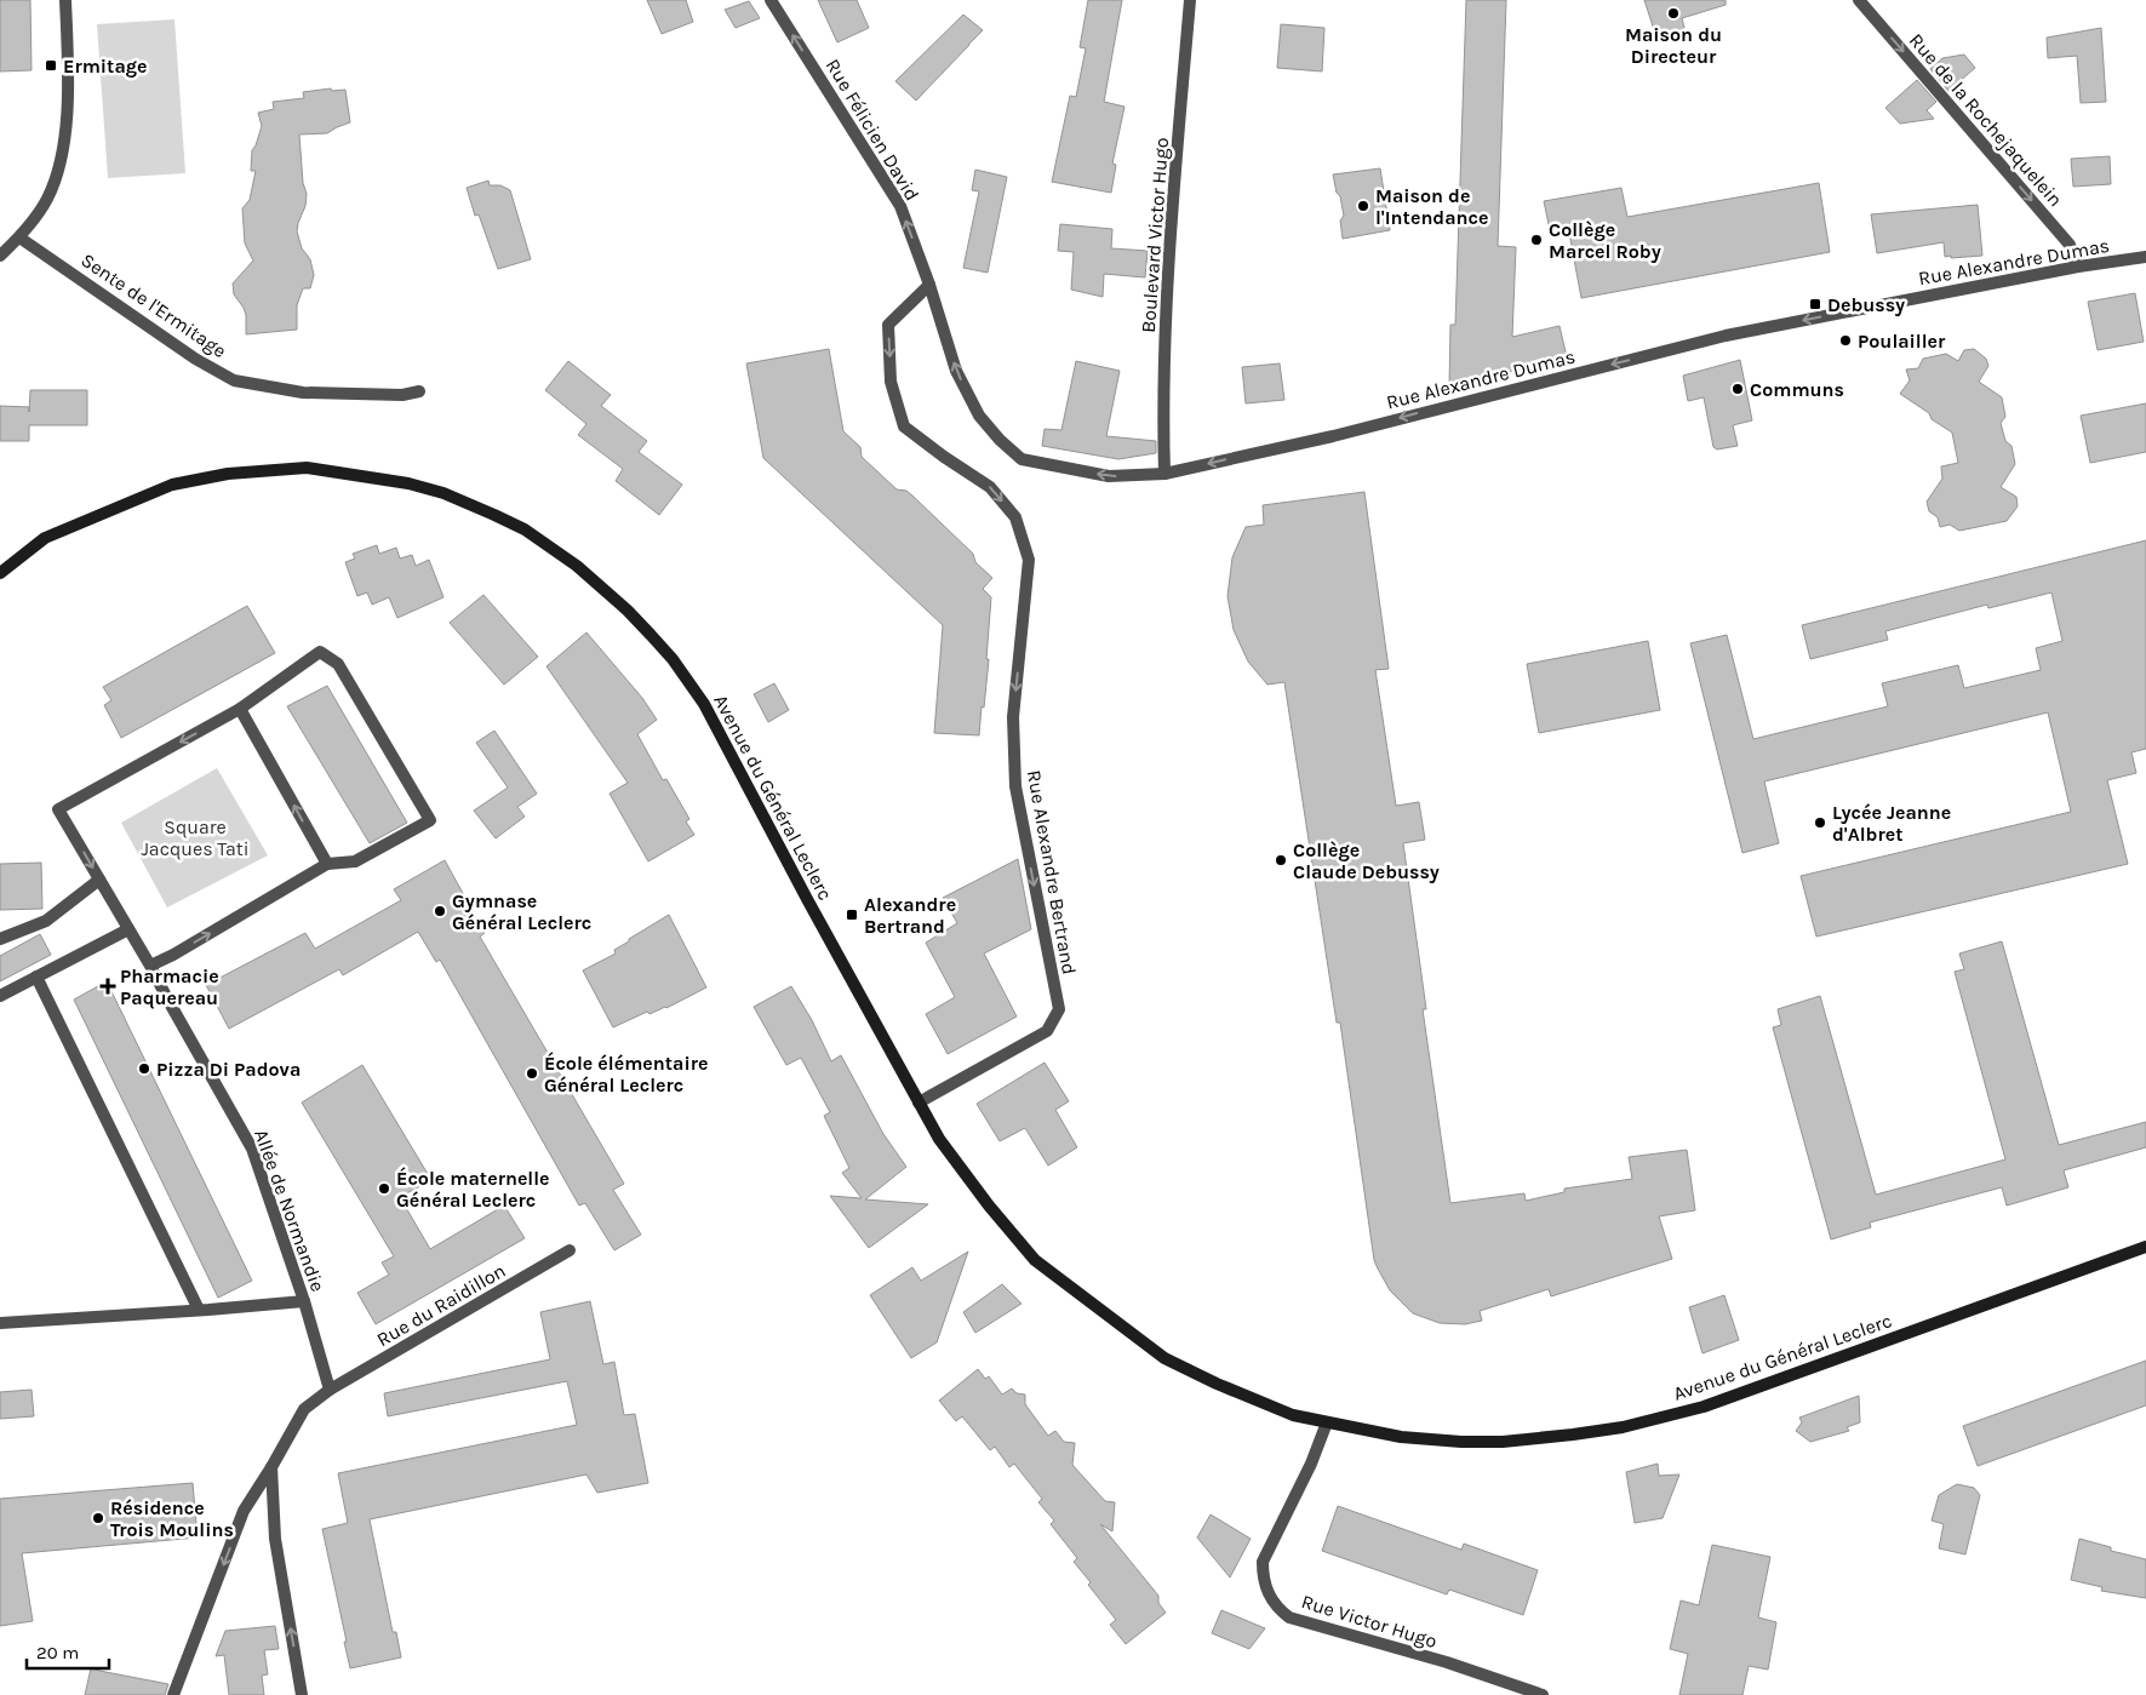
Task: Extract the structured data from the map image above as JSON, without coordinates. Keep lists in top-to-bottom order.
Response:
{
  "streets": {
    "main road": ["Avenue du Général Leclerc"],
    "street": [
      "Rue de la Rochejaquelein",
      "Rue Félicien David",
      "Boulevard Victor Hugo",
      "Rue Alexandre Dumas",
      "Sente de l'Ermitage",
      "Rue Alexandre Bertrand",
      "Allée de Normandie",
      "Rue du Raidillon",
      "Rue Victor Hugo"
    ]
  },
  "crossings": [
    ["Rue de la Rochejaquelein", "Rue Alexandre Dumas"],
    ["Rue Félicien David", "Rue Alexandre Dumas"],
    ["Rue Félicien David", "Rue Alexandre Bertrand"],
    ["Boulevard Victor Hugo", "Rue Alexandre Dumas"],
    ["Rue Alexandre Dumas", "Rue Alexandre Bertrand"],
    ["Avenue du Général Leclerc", "Rue Alexandre Bertrand"],
    ["Avenue du Général Leclerc", "Rue Victor Hugo"],
    ["Allée de Normandie", "Rue du Raidillon"]
  ],
  "one_way": [
    "Rue de la Rochejaquelein",
    "Rue Félicien David",
    "Rue Alexandre Dumas",
    "Rue Alexandre Bertrand"
  ],
  "parks": ["Square Jacques Tati"],
  "places": {
    "other": [
      "Maison du Directeur",
      "Maison de l'Intendance",
      "Collège Marcel Roby",
      "Poulailler",
      "Communs",
      "Lycée Jeanne d'Albret",
      "Collège Claude Debussy",
      "Gymnase Général Leclerc",
      "Pizza Di Padova",
      "École élémentaire Général Leclerc",
      "École maternelle Général Leclerc",
      "Résidence Trois Moulins"
    ],
    "transit": ["Ermitage", "Debussy", "Alexandre Bertrand"],
    "health": ["Pharmacie Paquereau"]
  },
  "scale_bar": "20 m"
}
